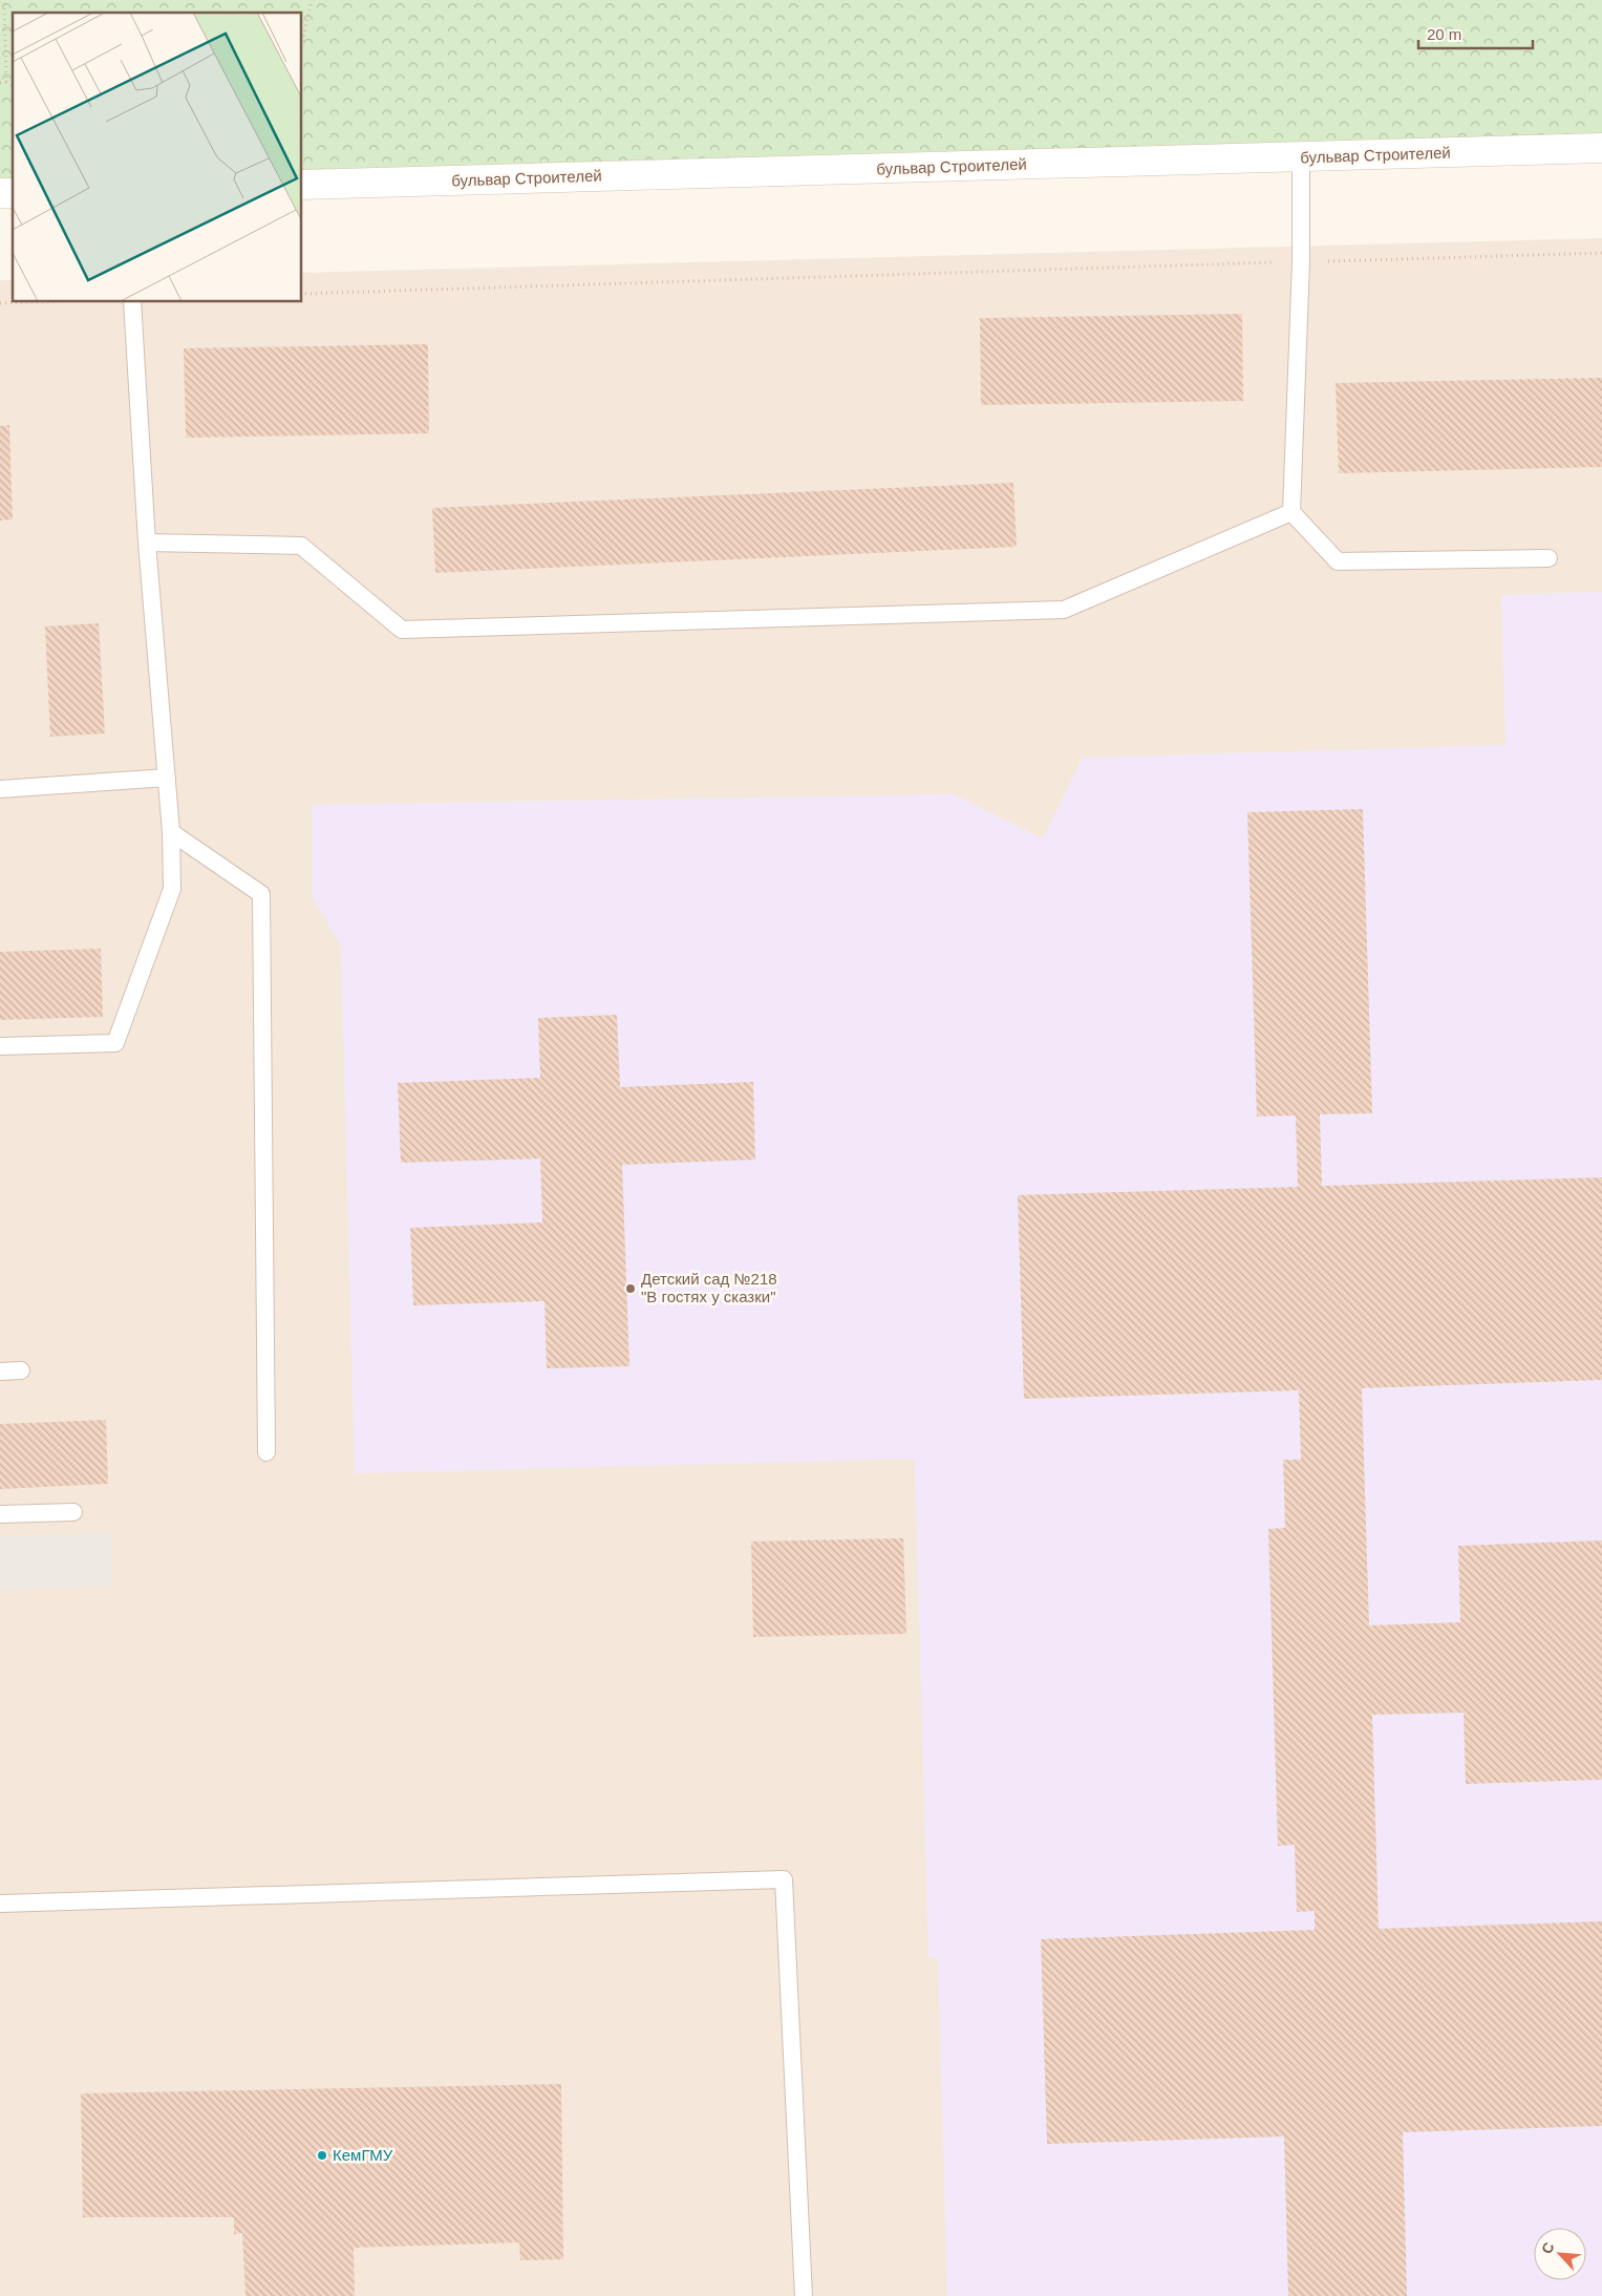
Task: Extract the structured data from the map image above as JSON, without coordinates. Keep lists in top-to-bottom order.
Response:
{
  "streets": {
    "street": ["бульвар Строителей"]
  },
  "places": ["Детский сад №218 \"В гостях у сказки\"", "КемГМУ"],
  "scale_bar": "20 m",
  "north": "top left"
}
